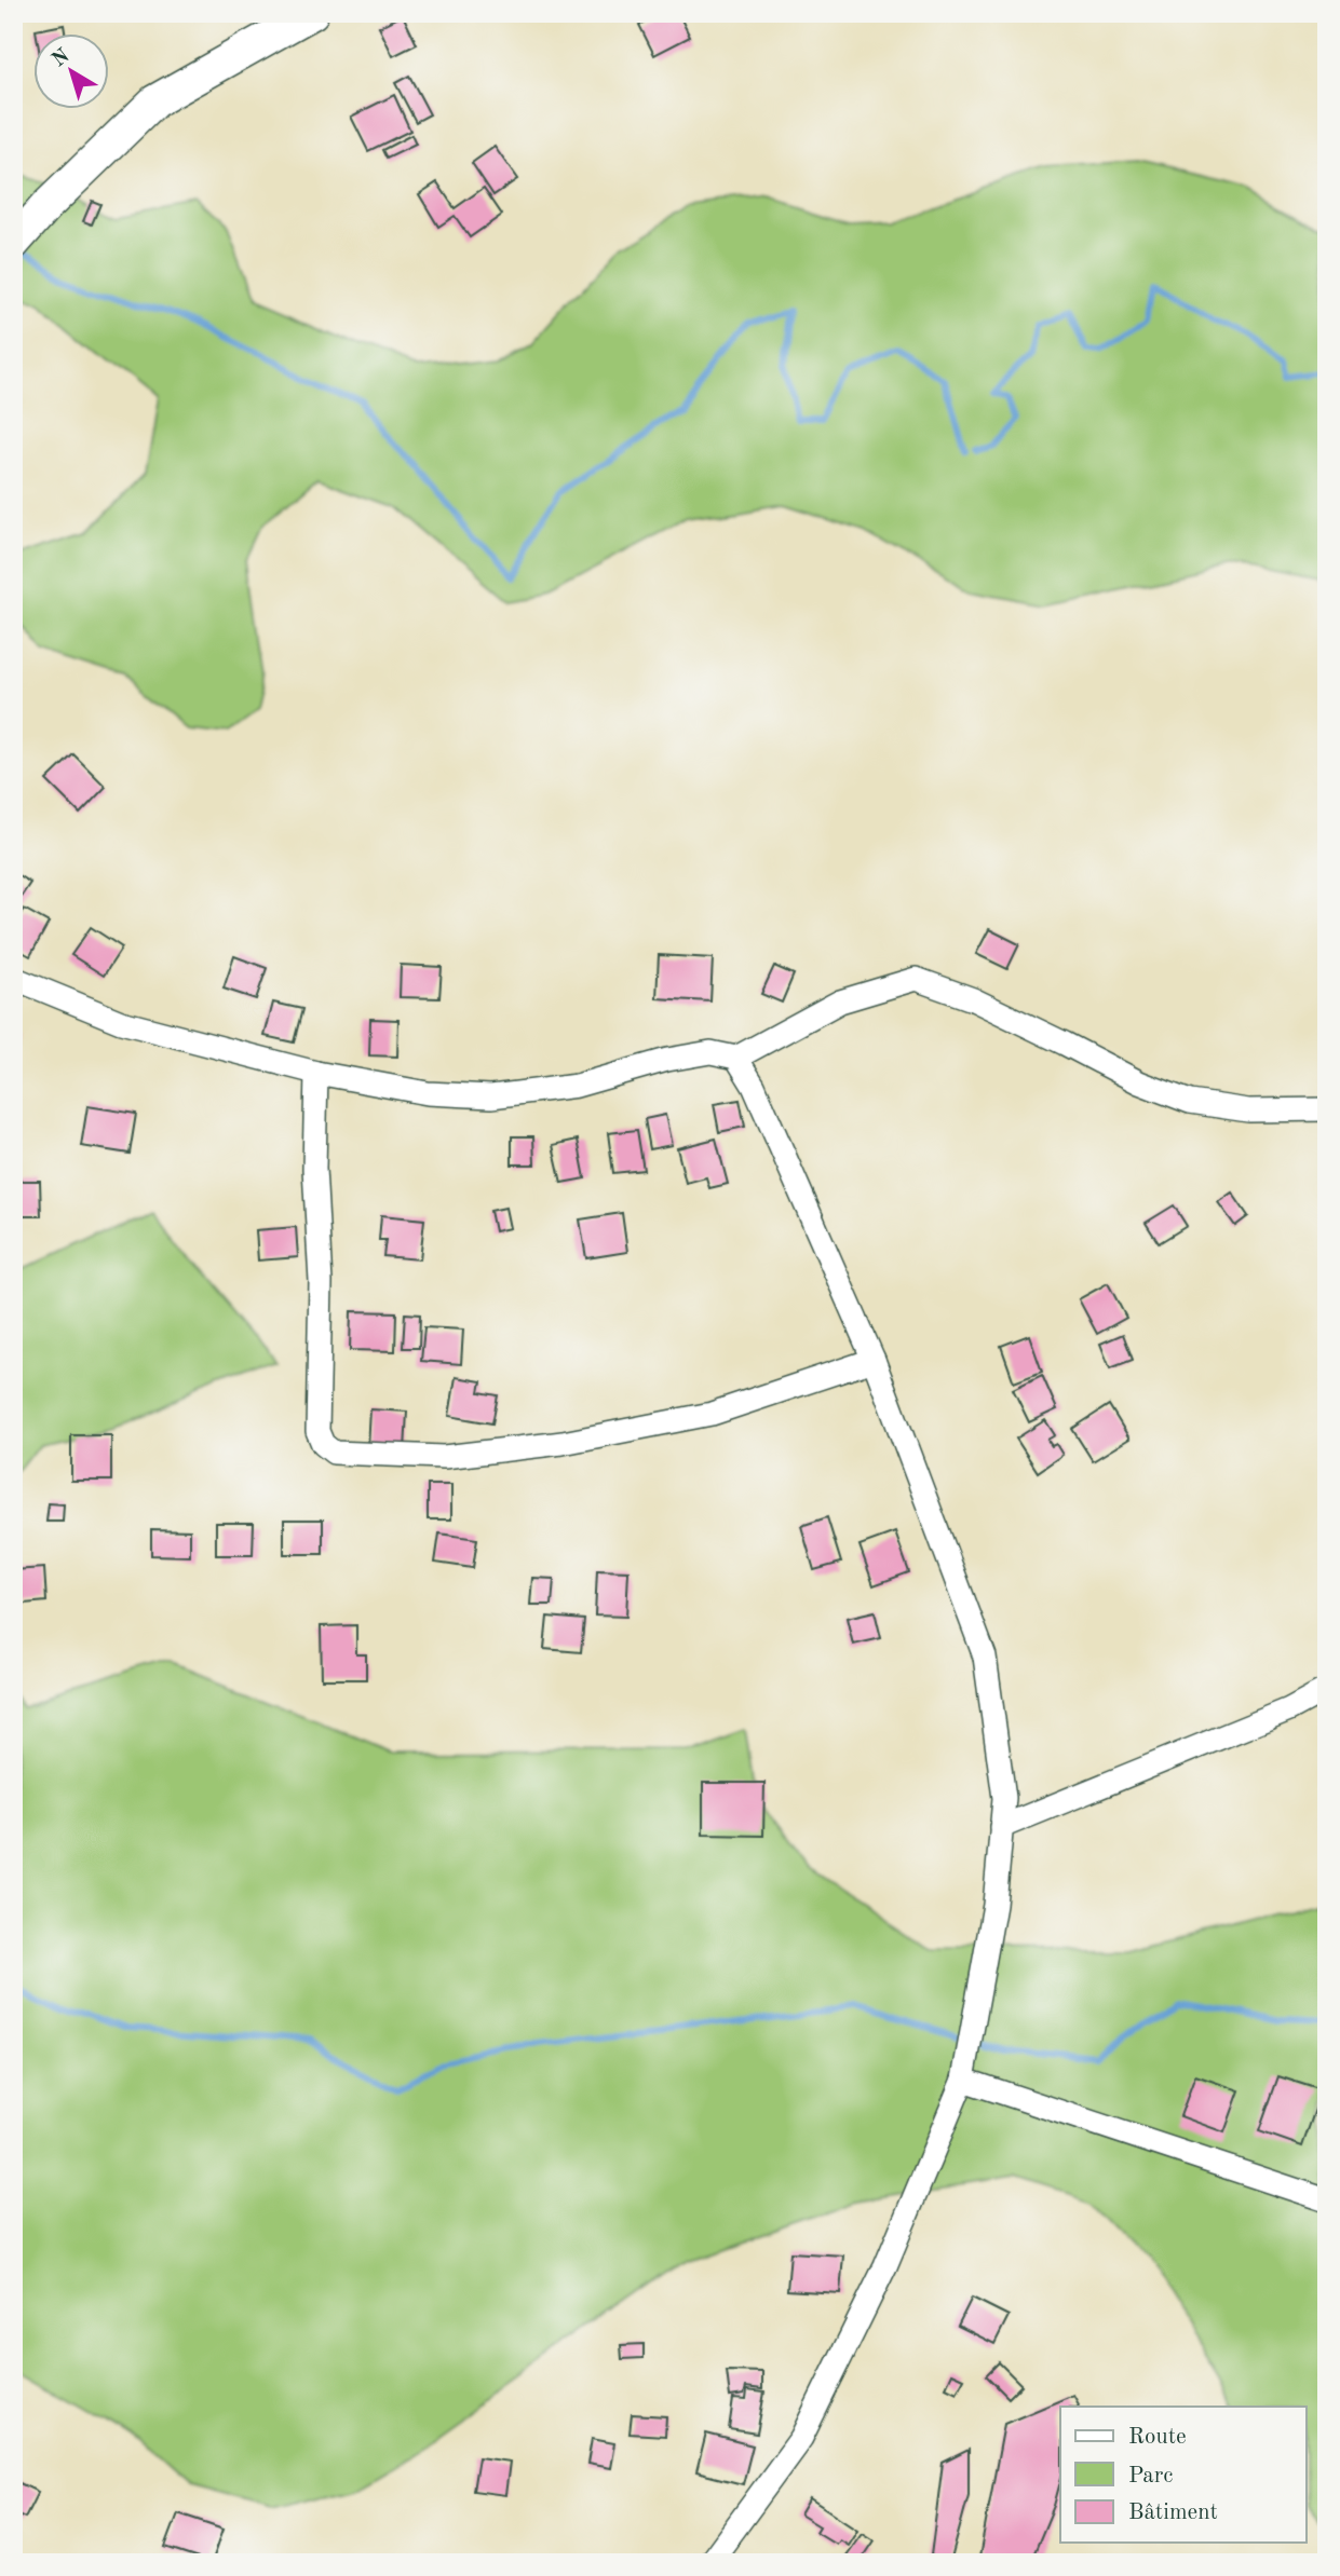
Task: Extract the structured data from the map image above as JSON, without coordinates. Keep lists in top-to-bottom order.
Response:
{
  "legend": ["Route", "Parc", "Bâtiment"],
  "north": "top left"
}
